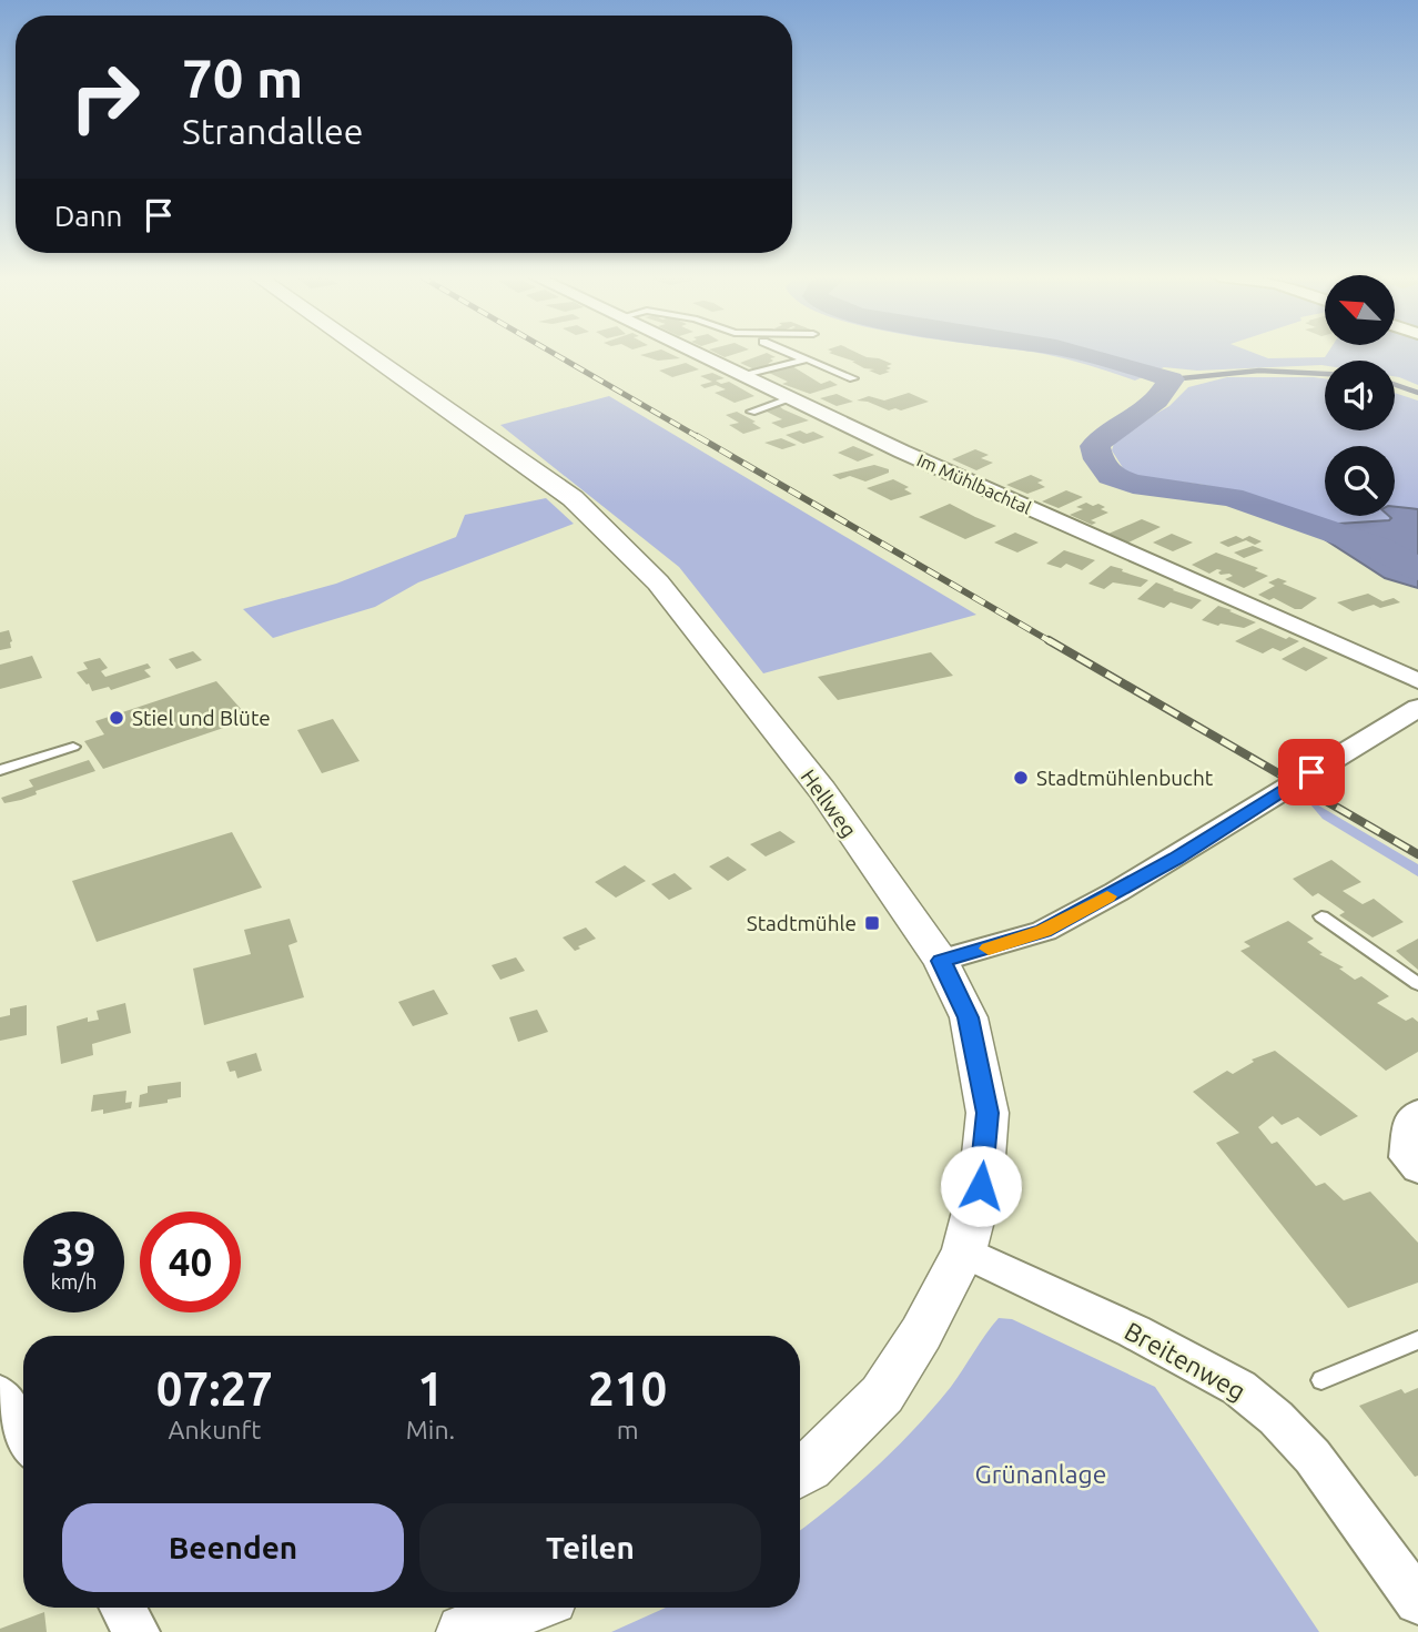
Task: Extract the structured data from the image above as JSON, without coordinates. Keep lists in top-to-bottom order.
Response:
{
  "streets": {
    "street": ["Im Mühlbachtal", "Hellweg", "Breitenweg"]
  },
  "crossings": [
    ["Hellweg", "Breitenweg"]
  ],
  "parks": ["Grünanlage"],
  "places": {
    "other": ["Stiel und Blüte", "Stadtmühlenbucht"],
    "transit": ["Stadtmühle"]
  },
  "north": "top left",
  "page": {
    "turn": ["70 m", "Strandallee"],
    "then": "Dann",
    "speed": "39 km/h",
    "limit": "40",
    "eta": [
      "07:27",
      "Ankunft",
      "1",
      "Min.",
      "210",
      "m"
    ],
    "buttons": ["Beenden", "Teilen"]
  }
}
